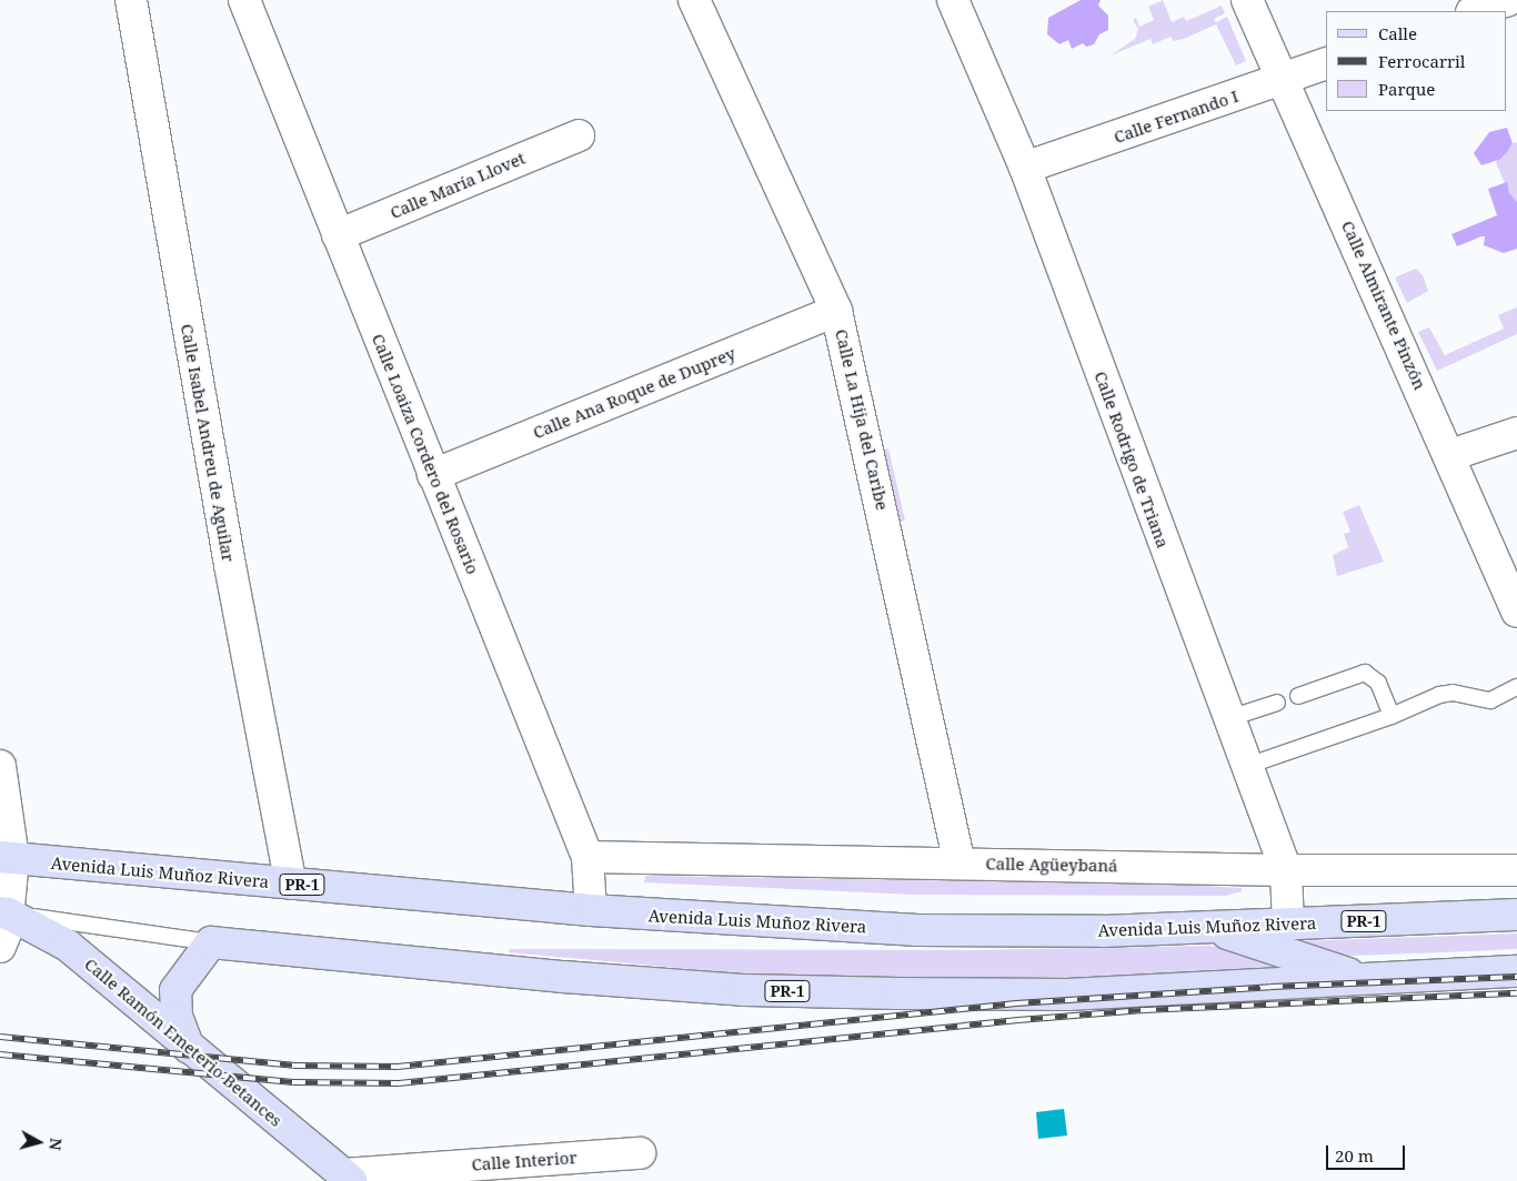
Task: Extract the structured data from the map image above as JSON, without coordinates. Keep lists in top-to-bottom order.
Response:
{
  "streets": {
    "main road": ["Avenida Luis Muñoz Rivera", "PR-1", "Calle Ramón Emeterio Betances"],
    "street": [
      "Calle Fernando I",
      "Calle María Llovet",
      "Calle Almirante Pinzón",
      "Calle Ana Roque de Duprey",
      "Calle La Hija del Caribe",
      "Calle Isabel Andreu de Aguilar",
      "Calle Loaiza Cordero del Rosario",
      "Calle Rodrigo de Triana",
      "Calle Agüeybaná",
      "Calle Interior"
    ]
  },
  "crossings": [
    ["Calle Fernando I", "Calle Almirante Pinzón"],
    ["Calle Fernando I", "Calle Rodrigo de Triana"],
    ["Calle María Llovet", "Calle Loaiza Cordero del Rosario"],
    ["Calle Ana Roque de Duprey", "Calle La Hija del Caribe"],
    ["Calle Ana Roque de Duprey", "Calle Loaiza Cordero del Rosario"],
    ["Calle La Hija del Caribe", "Calle Agüeybaná"],
    ["Calle Isabel Andreu de Aguilar", "Avenida Luis Muñoz Rivera"],
    ["Calle Loaiza Cordero del Rosario", "Calle Agüeybaná"],
    ["Calle Loaiza Cordero del Rosario", "Avenida Luis Muñoz Rivera"],
    ["Calle Rodrigo de Triana", "Calle Agüeybaná"],
    ["Calle Rodrigo de Triana", "Avenida Luis Muñoz Rivera"],
    ["Calle Ramón Emeterio Betances", "Calle Interior"]
  ],
  "legend": ["Calle", "Ferrocarril", "Parque"],
  "scale_bar": "20 m",
  "north": "right"
}
